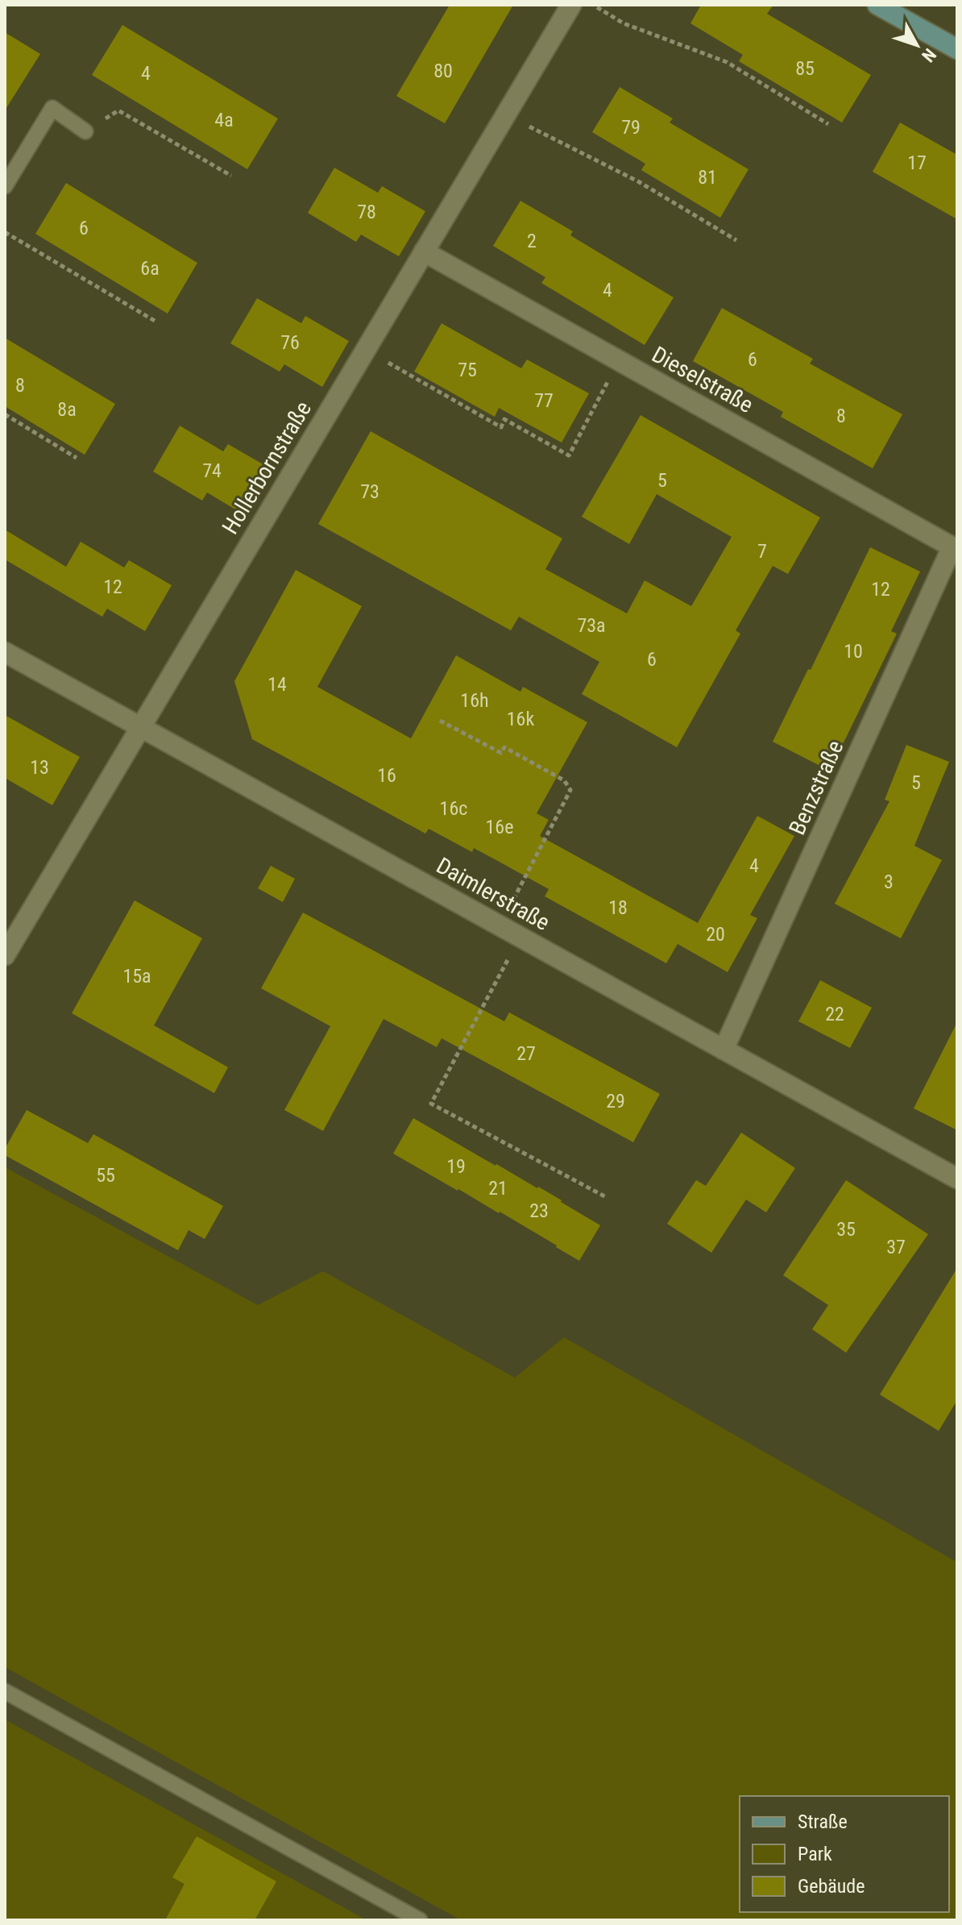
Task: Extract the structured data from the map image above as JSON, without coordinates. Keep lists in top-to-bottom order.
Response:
{
  "streets": {
    "street": [
      "Dieselstraße",
      "Hollerbornstraße",
      "Benzstraße",
      "Daimlerstraße"
    ]
  },
  "crossings": [
    ["Dieselstraße", "Hollerbornstraße"],
    ["Dieselstraße", "Benzstraße"],
    ["Hollerbornstraße", "Daimlerstraße"],
    ["Benzstraße", "Daimlerstraße"]
  ],
  "house_numbers": [
    "85",
    "80",
    "4",
    "4a",
    "79",
    "17",
    "81",
    "78",
    "6",
    "2",
    "6a",
    "4",
    "76",
    "6",
    "75",
    "8",
    "77",
    "8a",
    "8",
    "74",
    "5",
    "73",
    "7",
    "12",
    "12",
    "73a",
    "10",
    "6",
    "14",
    "16h",
    "16k",
    "13",
    "16",
    "5",
    "16c",
    "16e",
    "4",
    "3",
    "18",
    "20",
    "15a",
    "22",
    "27",
    "29",
    "19",
    "55",
    "21",
    "23",
    "35",
    "37"
  ],
  "legend": ["Straße", "Park", "Gebäude"],
  "north": "bottom right"
}
